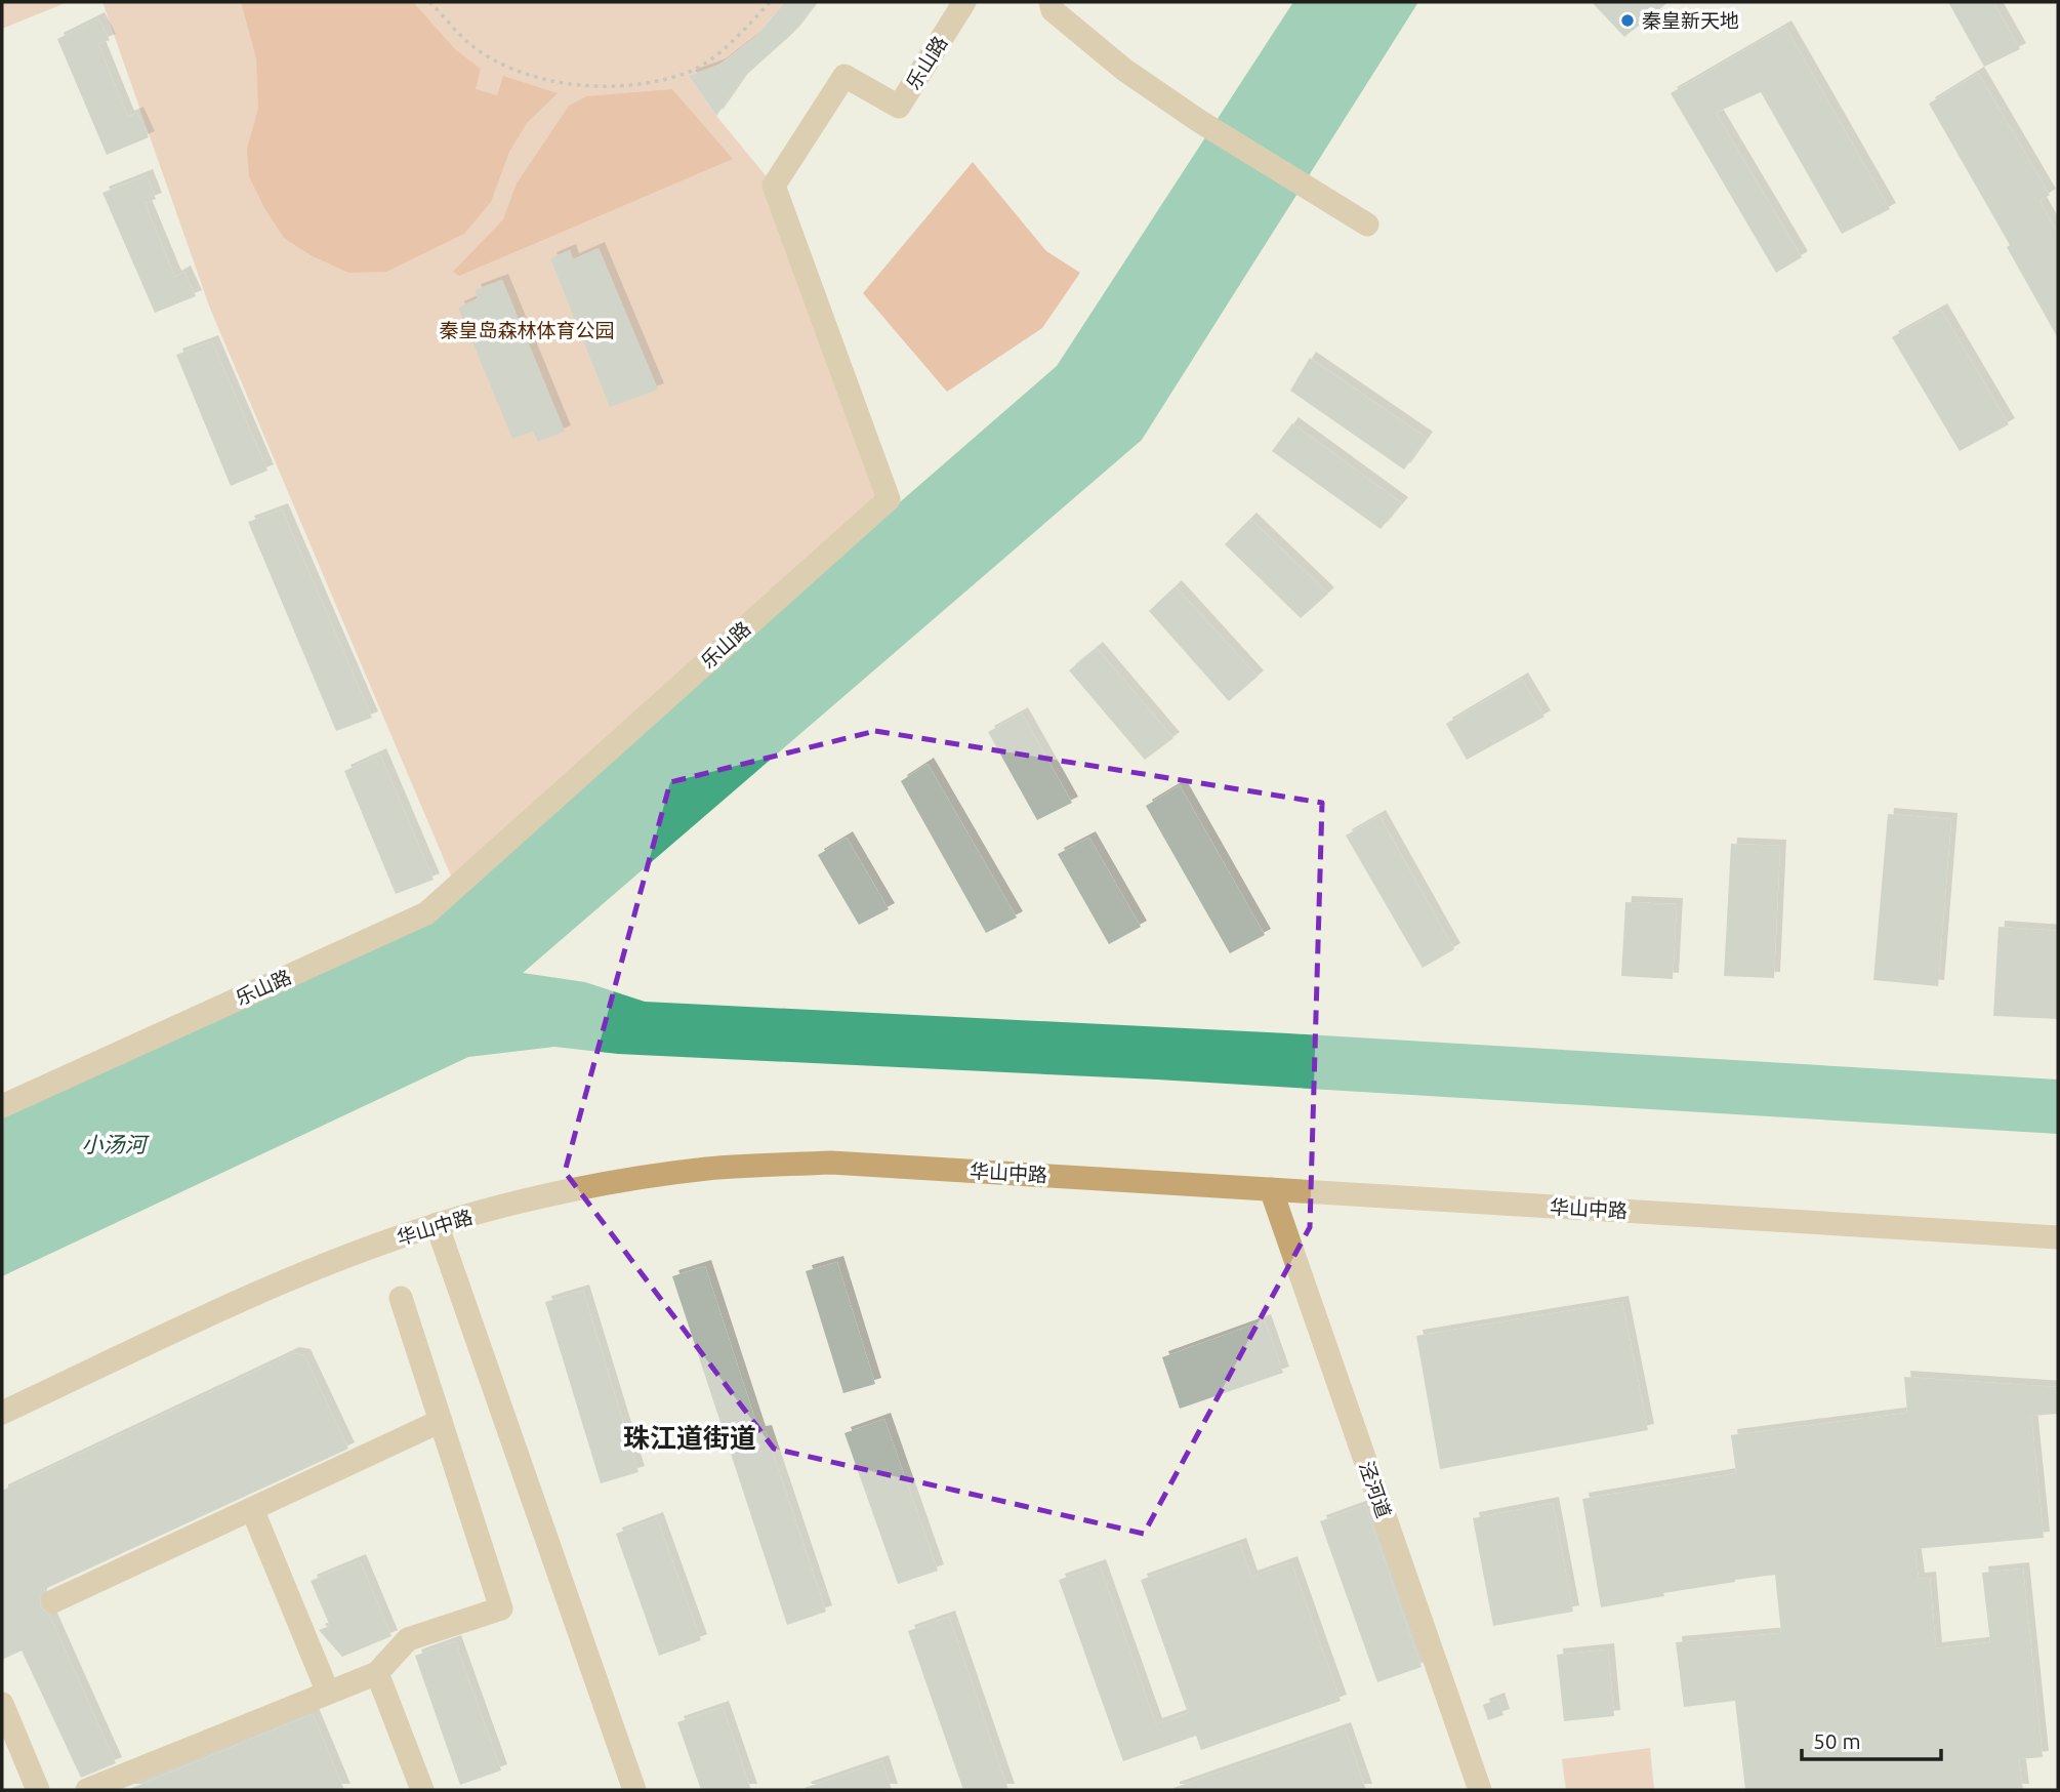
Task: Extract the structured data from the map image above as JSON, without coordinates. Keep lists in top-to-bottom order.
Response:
{
  "streets": {
    "street": ["乐山路", "华山中路", "泾河道"]
  },
  "crossings": [
    ["华山中路", "泾河道"]
  ],
  "districts": ["珠江道街道"],
  "water": ["小汤河"],
  "parks": ["秦皇岛森林体育公园"],
  "places": ["秦皇新天地"],
  "scale_bar": "50 m"
}
